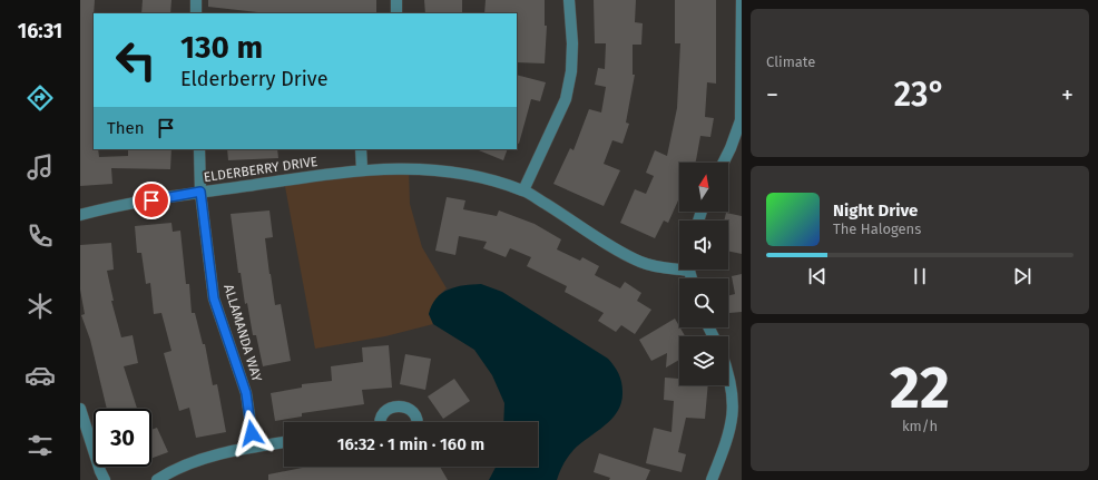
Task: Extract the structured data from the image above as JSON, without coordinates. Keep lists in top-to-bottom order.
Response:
{
  "streets": {
    "street": ["ELDERBERRY DRIVE", "ALLAMANDA WAY"]
  },
  "crossings": [
    ["ELDERBERRY DRIVE", "ALLAMANDA WAY"]
  ],
  "north": "top",
  "page": {
    "tabs": "16:31",
    "tile": [
      "Climate",
      ["22", "km/h"]
    ],
    "turn": ["130 m", "Elderberry Drive"],
    "heat": ["−", "23°", "+"],
    "then": "Then",
    "song": ["Night Drive", "The Halogens"],
    "limit": "30",
    "trip": "16:32 · 1 min · 160 m"
  }
}
